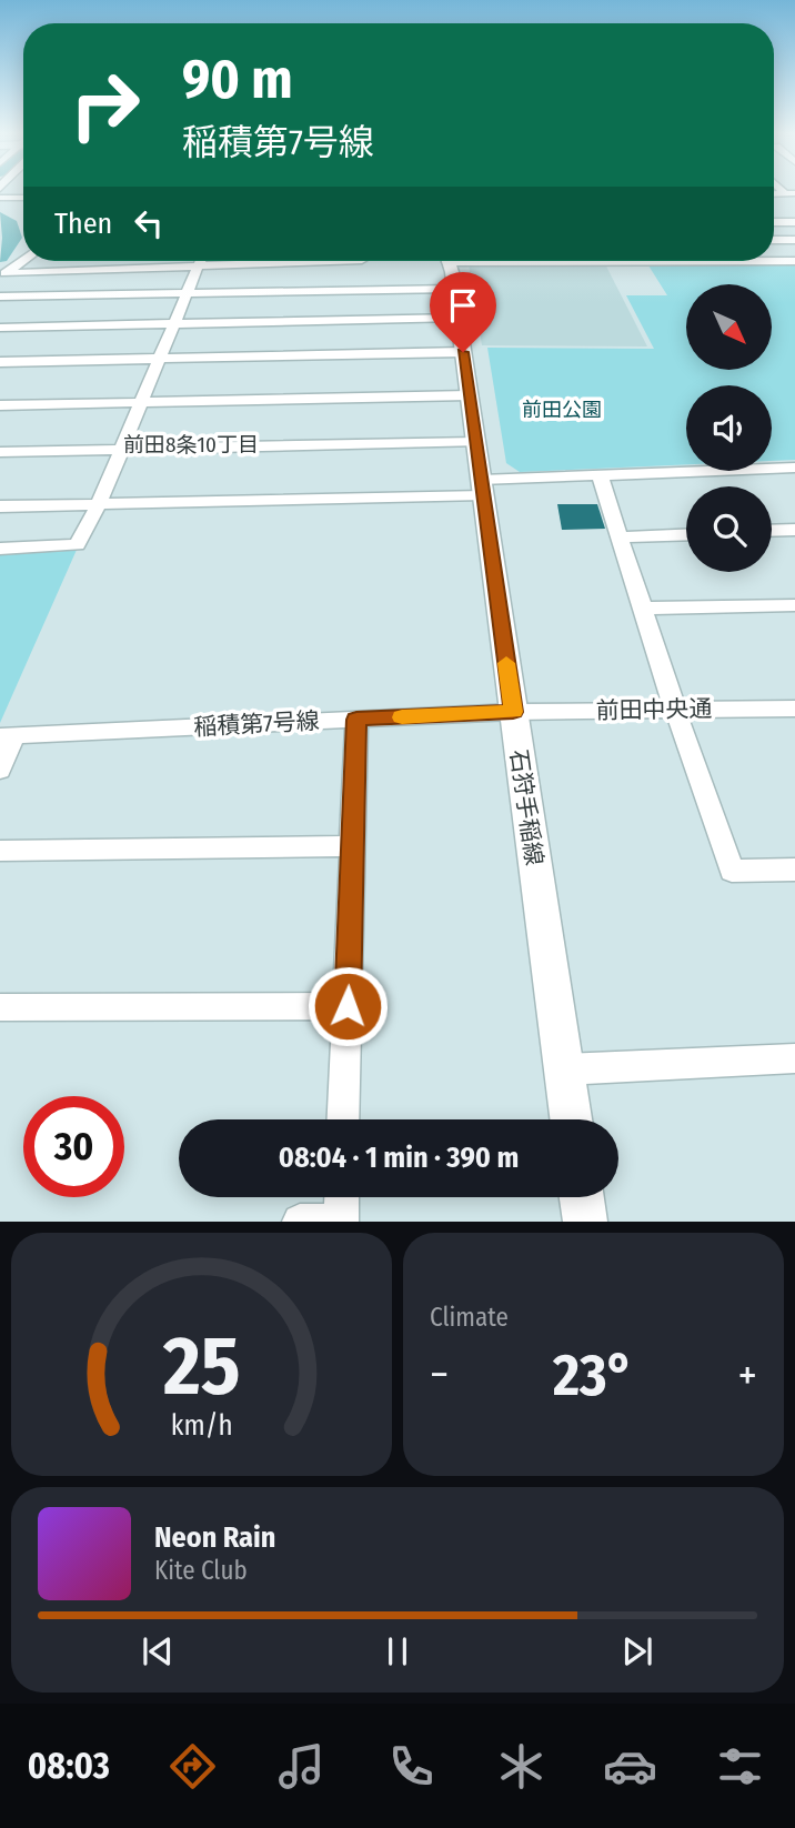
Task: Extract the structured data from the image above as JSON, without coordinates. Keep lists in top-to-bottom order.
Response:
{
  "streets": {
    "main road": ["石狩手稲線"],
    "street": ["前田中央通", "稲積第7号線"]
  },
  "crossings": [
    ["前田中央通", "稲積第7号線"],
    ["前田中央通", "石狩手稲線"],
    ["稲積第7号線", "石狩手稲線"]
  ],
  "districts": ["前田8条10丁目"],
  "parks": ["前田公園"],
  "north": "bottom right",
  "page": {
    "turn": ["90 m", "稲積第7号線"],
    "then": "Then",
    "limit": "30",
    "trip": "08:04 · 1 min · 390 m",
    "tile": "Climate",
    "heat": ["−", "23°", "+"],
    "song": ["Neon Rain", "Kite Club"],
    "tabs": "08:03",
    "gauge": ["25", "km/h"]
  }
}
